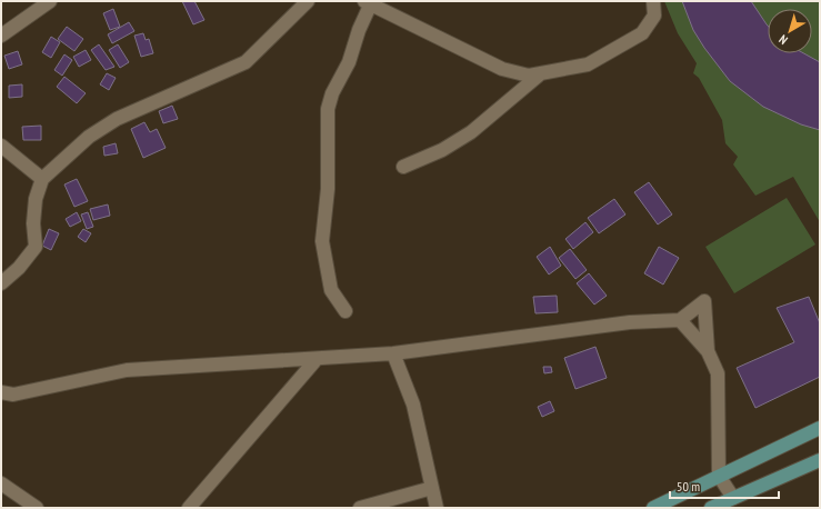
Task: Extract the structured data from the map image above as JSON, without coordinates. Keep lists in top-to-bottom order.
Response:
{
  "scale_bar": "50 m",
  "north": "bottom left"
}
